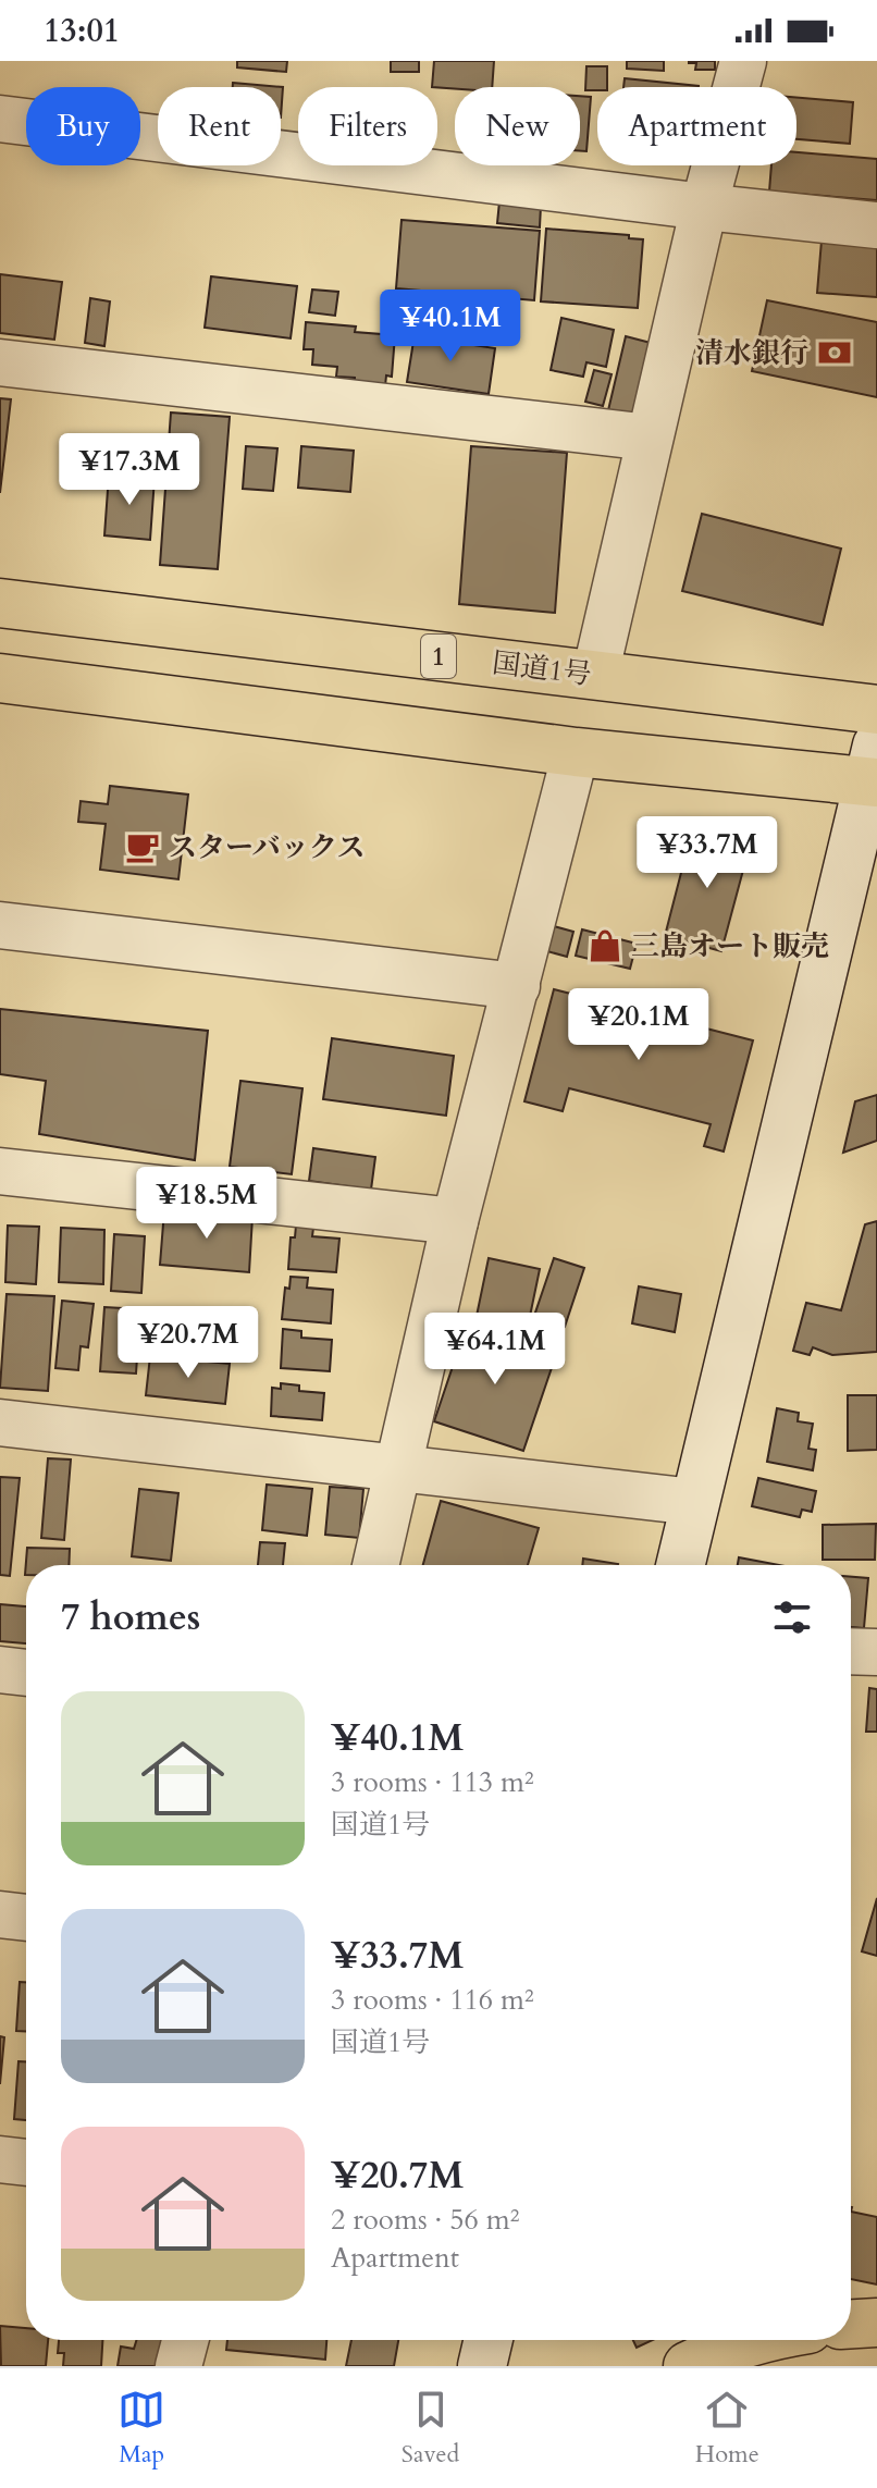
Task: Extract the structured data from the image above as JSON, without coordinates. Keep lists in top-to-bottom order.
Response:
{
  "streets": {
    "main road": ["1", "国道1号"]
  },
  "places": {
    "bank": ["清水銀行"],
    "cafe": ["スターバックス"],
    "shop": ["三島オート販売"]
  },
  "page": {
    "status": "13:01",
    "chip": [
      "Buy",
      "Rent",
      "Filters",
      "New",
      "Apartment"
    ],
    "price": [
      "¥40.1M",
      "¥17.3M",
      "¥33.7M",
      "¥20.1M",
      "¥18.5M",
      "¥20.7M",
      "¥64.1M"
    ],
    "heading": "7 homes",
    "list": [
      {
        "name": "¥40.1M",
        "note": "3 rooms · 113 m² · 国道1号"
      },
      {
        "name": "¥33.7M",
        "note": "3 rooms · 116 m² · 国道1号"
      },
      {
        "name": "¥20.7M",
        "note": "2 rooms · 56 m² · Apartment"
      }
    ],
    "tabs": ["Map", "Saved", "Home"]
  }
}
